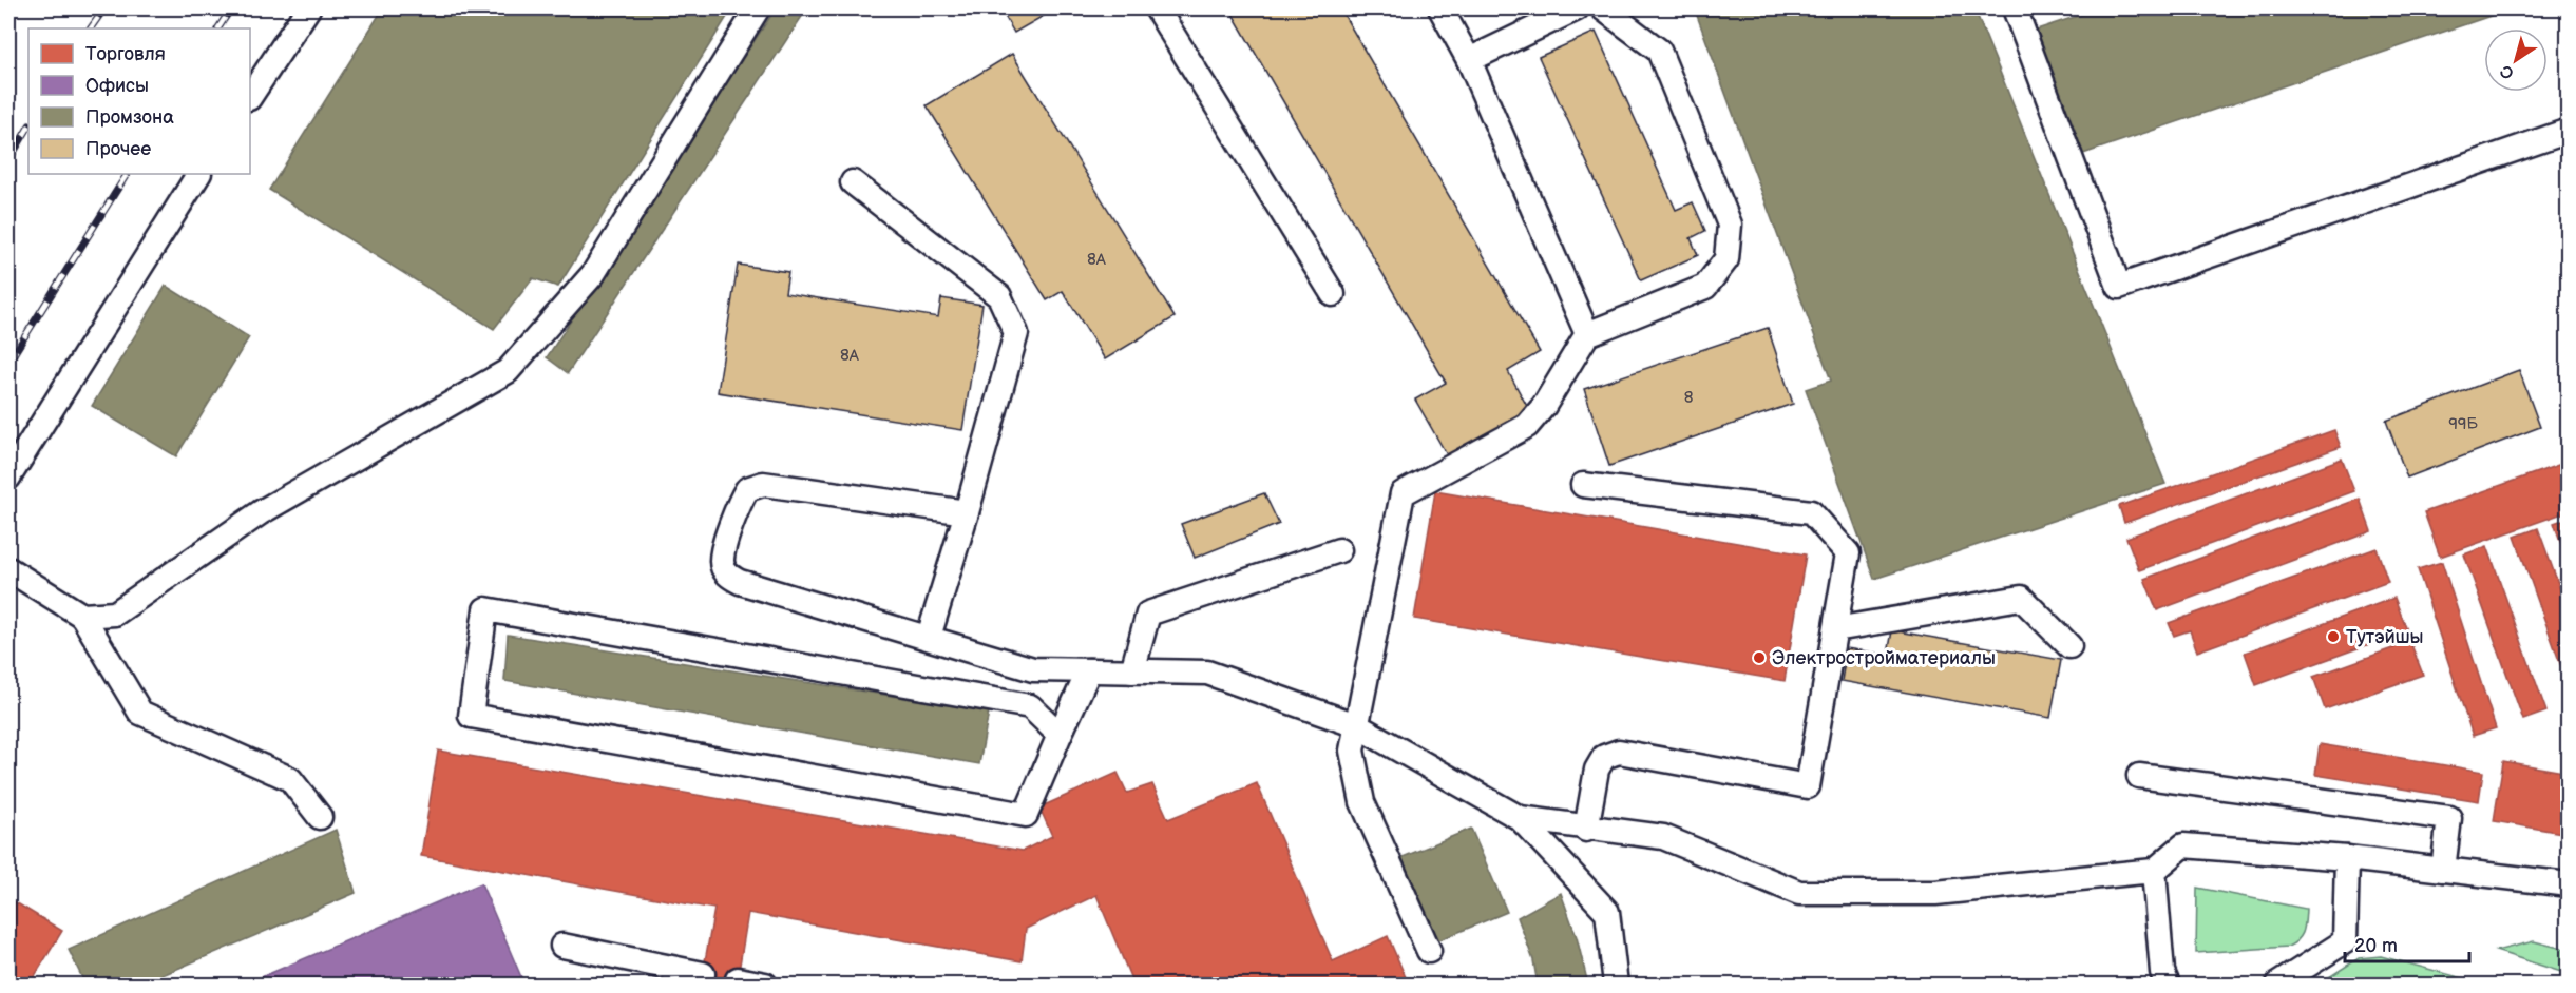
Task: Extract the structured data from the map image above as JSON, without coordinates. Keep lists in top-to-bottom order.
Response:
{
  "places": ["Тутэйшы", "Электростройматериалы"],
  "house_numbers": [
    "8А",
    "8А",
    "8",
    "99Б"
  ],
  "legend": [
    "Торговля",
    "Офисы",
    "Промзона",
    "Прочее"
  ],
  "scale_bar": "20 m",
  "north": "bottom left"
}
